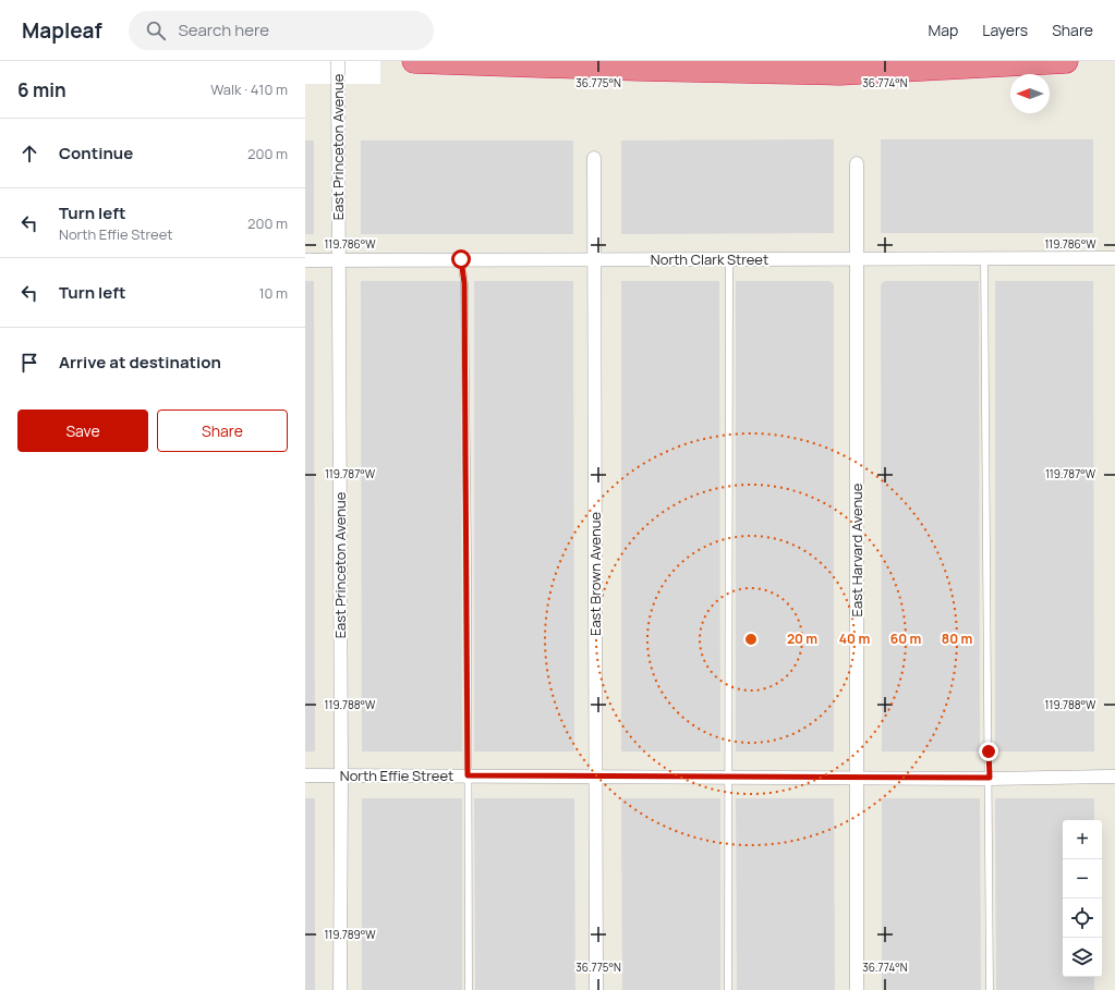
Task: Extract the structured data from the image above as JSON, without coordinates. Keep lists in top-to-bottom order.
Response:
{
  "streets": {
    "street": [
      "East Princeton Avenue",
      "North Clark Street",
      "East Harvard Avenue",
      "East Brown Avenue",
      "North Effie Street"
    ]
  },
  "crossings": [
    ["East Princeton Avenue", "North Clark Street"],
    ["East Princeton Avenue", "North Effie Street"],
    ["North Clark Street", "East Harvard Avenue"],
    ["North Clark Street", "East Brown Avenue"],
    ["East Harvard Avenue", "North Effie Street"],
    ["East Brown Avenue", "North Effie Street"]
  ],
  "north": "left",
  "page": {
    "header": "Mapleaf",
    "search": "Search here",
    "nav": ["Map", "Layers", "Share"],
    "heading": ["6 min", "Walk · 410 m"],
    "list": [
      ["Continue", "200 m"],
      ["Turn left", "North Effie Street", "200 m"],
      ["Turn left", "10 m"],
      "Arrive at destination"
    ],
    "buttons": ["Save", "Share"],
    "map_buttons": ["+", "−"]
  },
  "coordinates": [
    "36.775°N",
    "36.774°N",
    "119.786°W",
    "119.787°W",
    "119.788°W",
    "119.789°W"
  ],
  "rings": [
    "20 m",
    "40 m",
    "60 m",
    "80 m"
  ]
}
